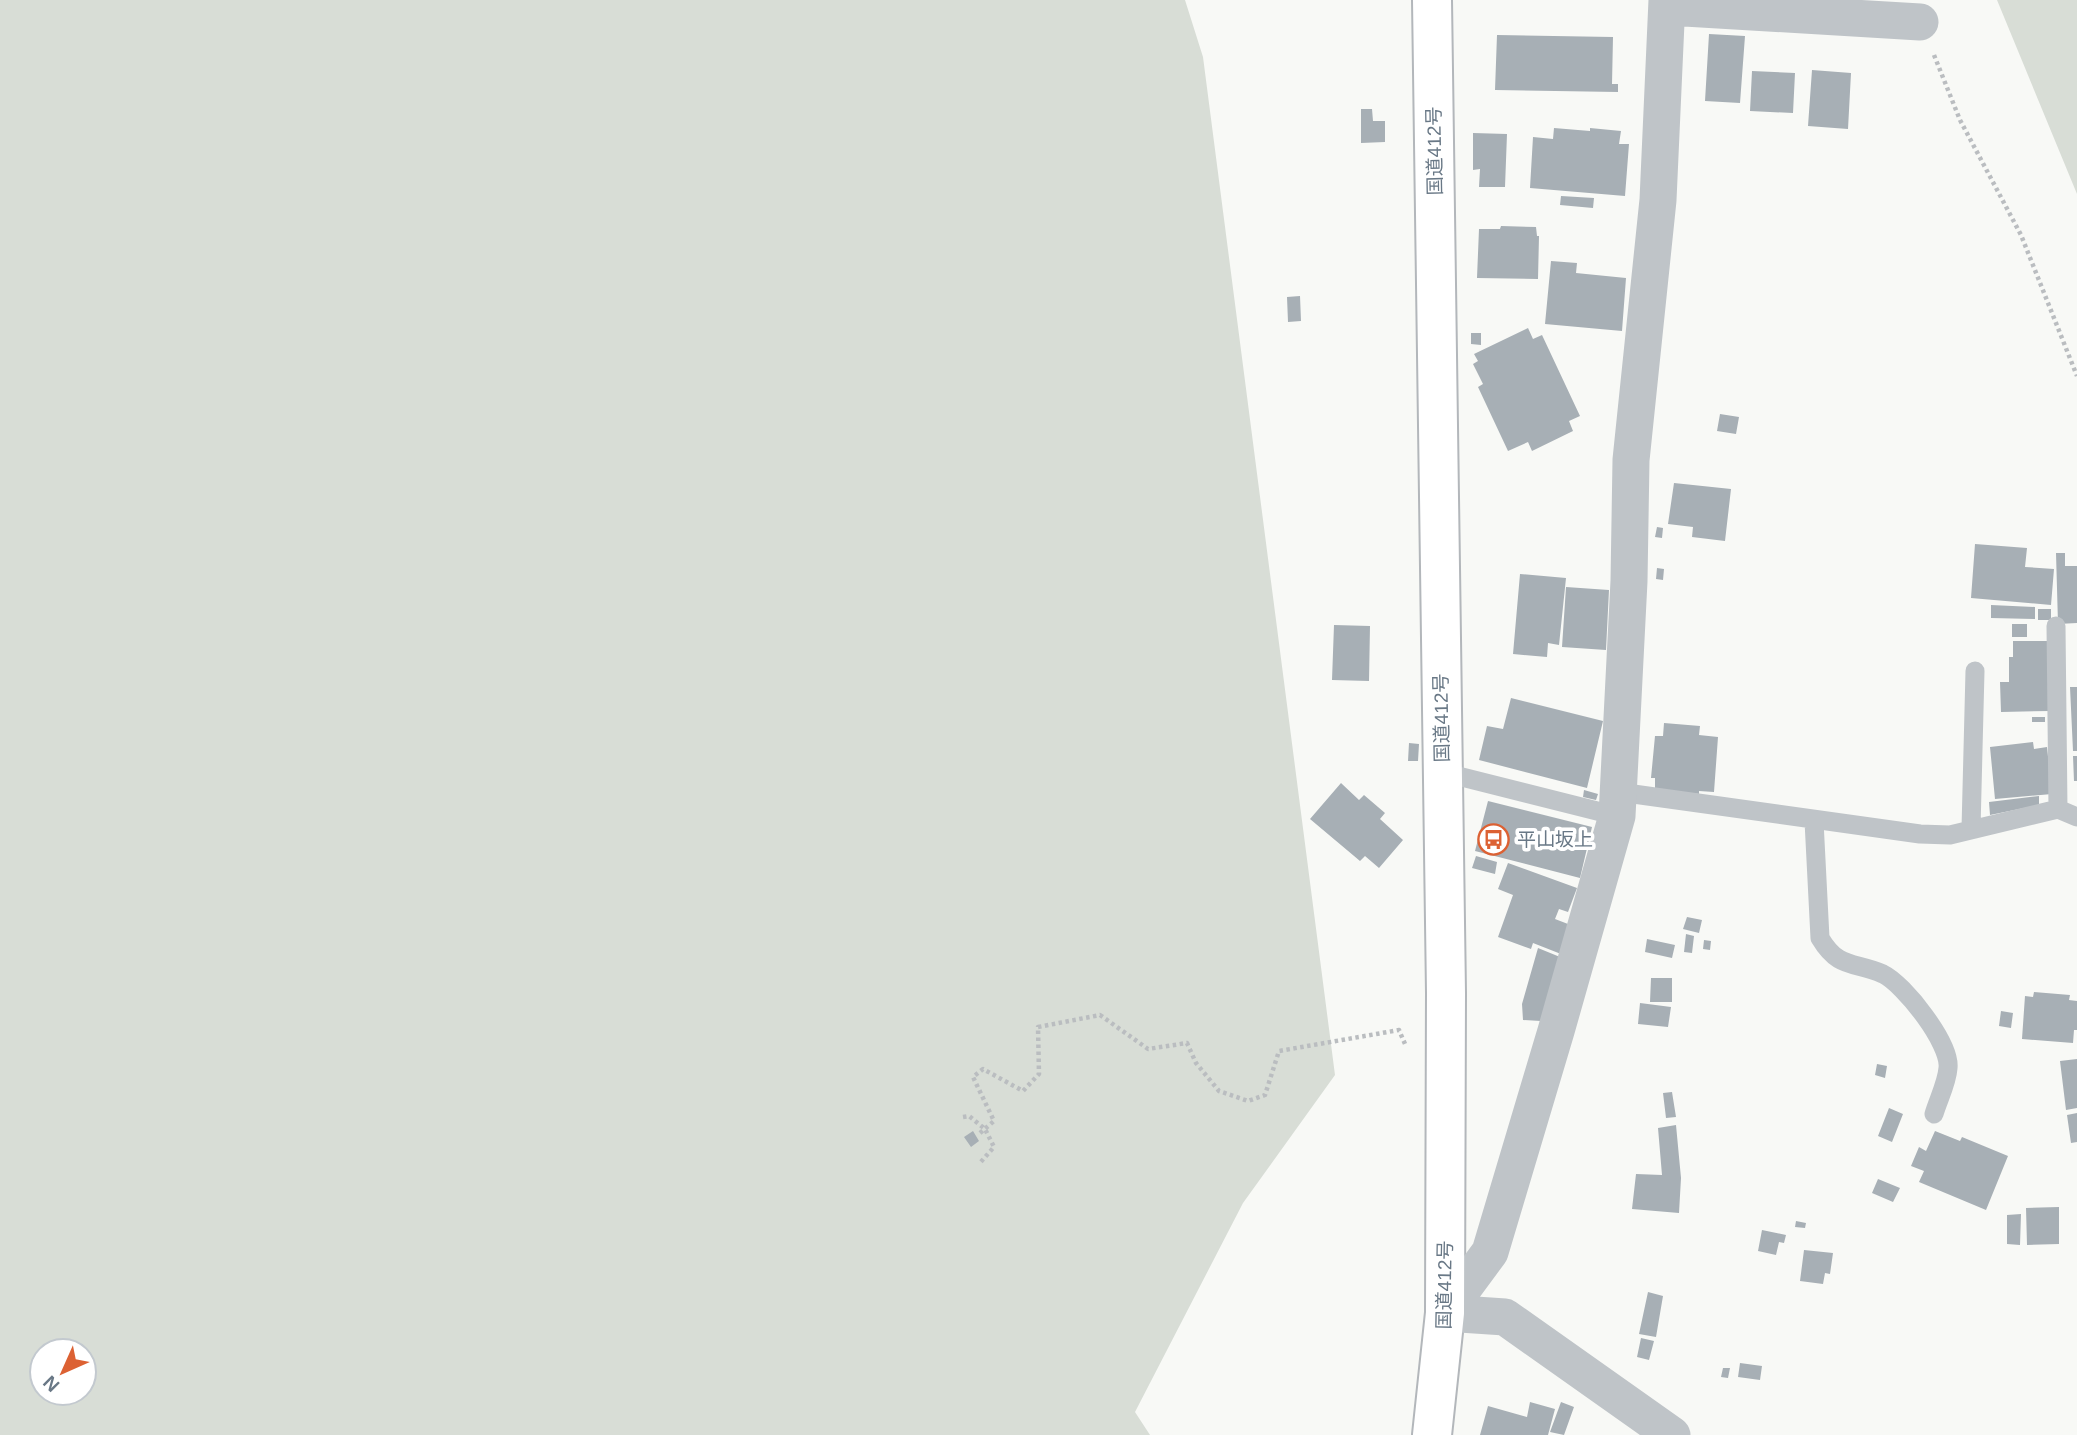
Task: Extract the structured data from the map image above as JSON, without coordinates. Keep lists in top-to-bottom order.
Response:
{
  "streets": {
    "highway": ["国道412号"]
  },
  "places": {
    "bus stop": ["平山坂上"]
  },
  "north": "bottom left"
}
